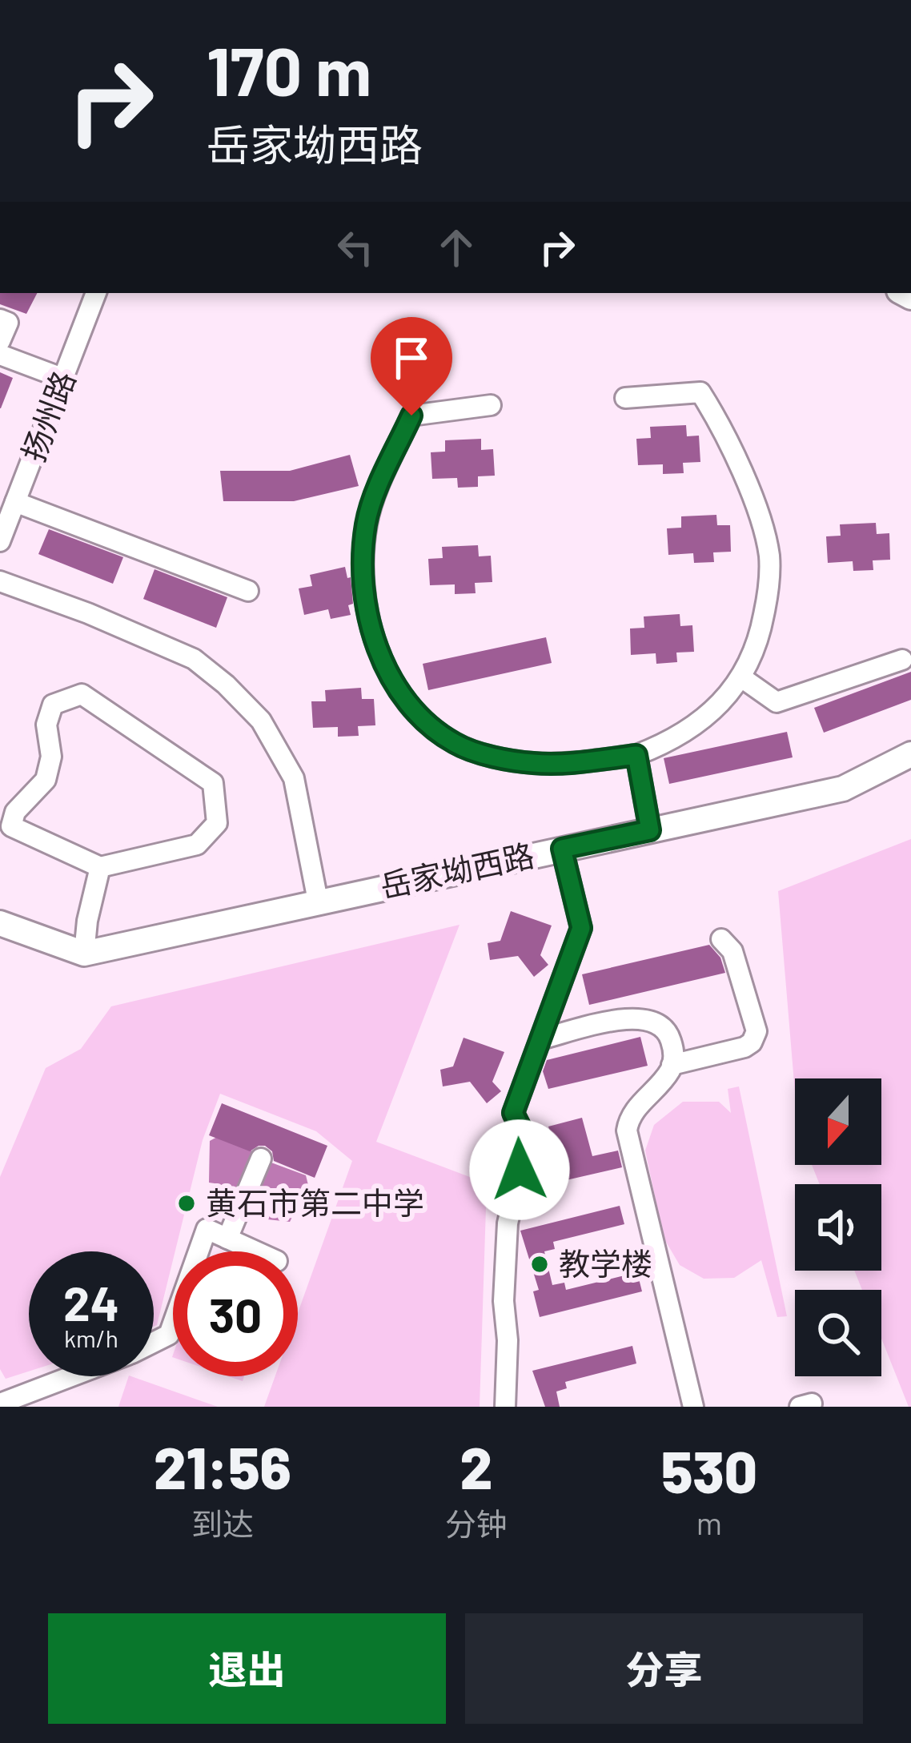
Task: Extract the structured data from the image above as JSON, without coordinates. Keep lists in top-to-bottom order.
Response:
{
  "streets": {
    "main road": ["岳家坳西路"],
    "street": ["扬州路"]
  },
  "places": ["黄石市第二中学", "教学楼"],
  "north": "bottom",
  "page": {
    "turn": ["170 m", "岳家坳西路"],
    "speed": "24 km/h",
    "limit": "30",
    "eta": [
      "21:56",
      "到达",
      "2",
      "分钟",
      "530",
      "m"
    ],
    "buttons": ["退出", "分享"]
  }
}
